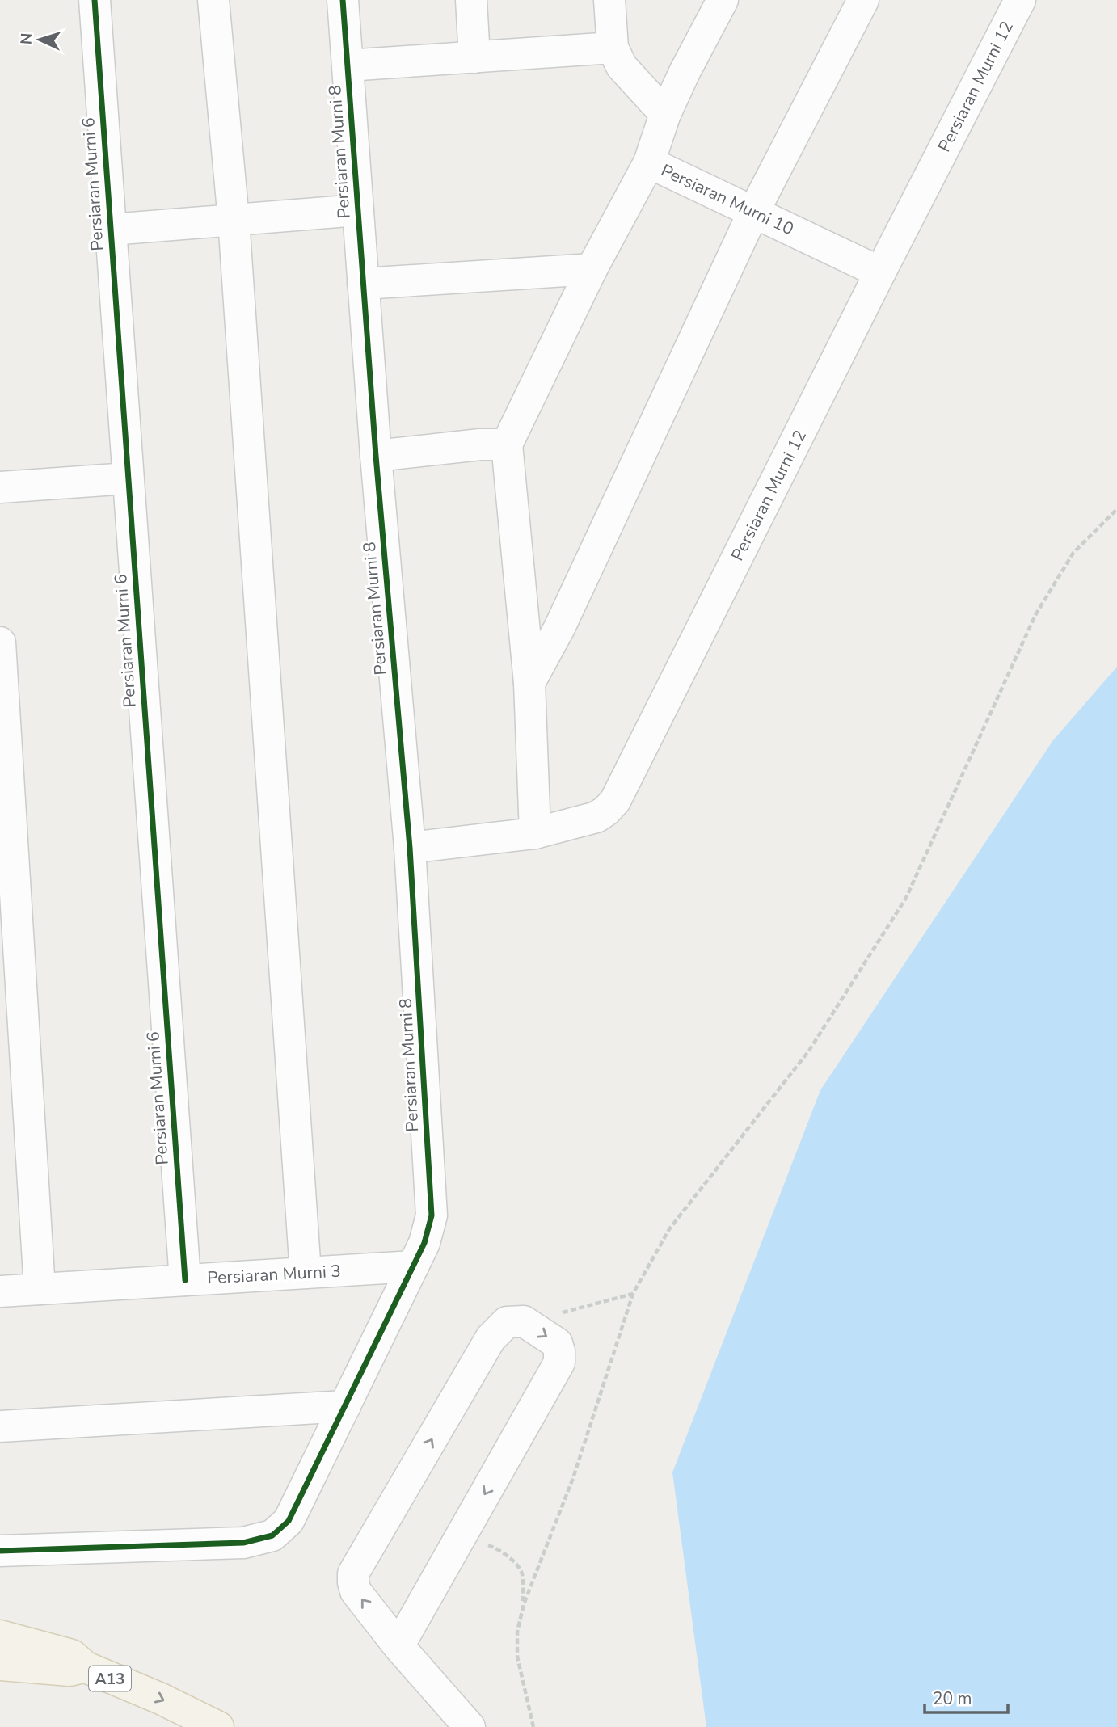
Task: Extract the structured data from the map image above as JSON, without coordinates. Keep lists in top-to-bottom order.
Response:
{
  "streets": {
    "main road": ["A13"],
    "street": [
      "Persiaran Murni 12",
      "Persiaran Murni 8",
      "Persiaran Murni 6",
      "Persiaran Murni 10",
      "Persiaran Murni 3"
    ]
  },
  "crossings": [
    ["Persiaran Murni 12", "Persiaran Murni 8"],
    ["Persiaran Murni 12", "Persiaran Murni 10"],
    ["Persiaran Murni 8", "Persiaran Murni 3"],
    ["Persiaran Murni 6", "Persiaran Murni 3"]
  ],
  "scale_bar": "20 m",
  "north": "left"
}
